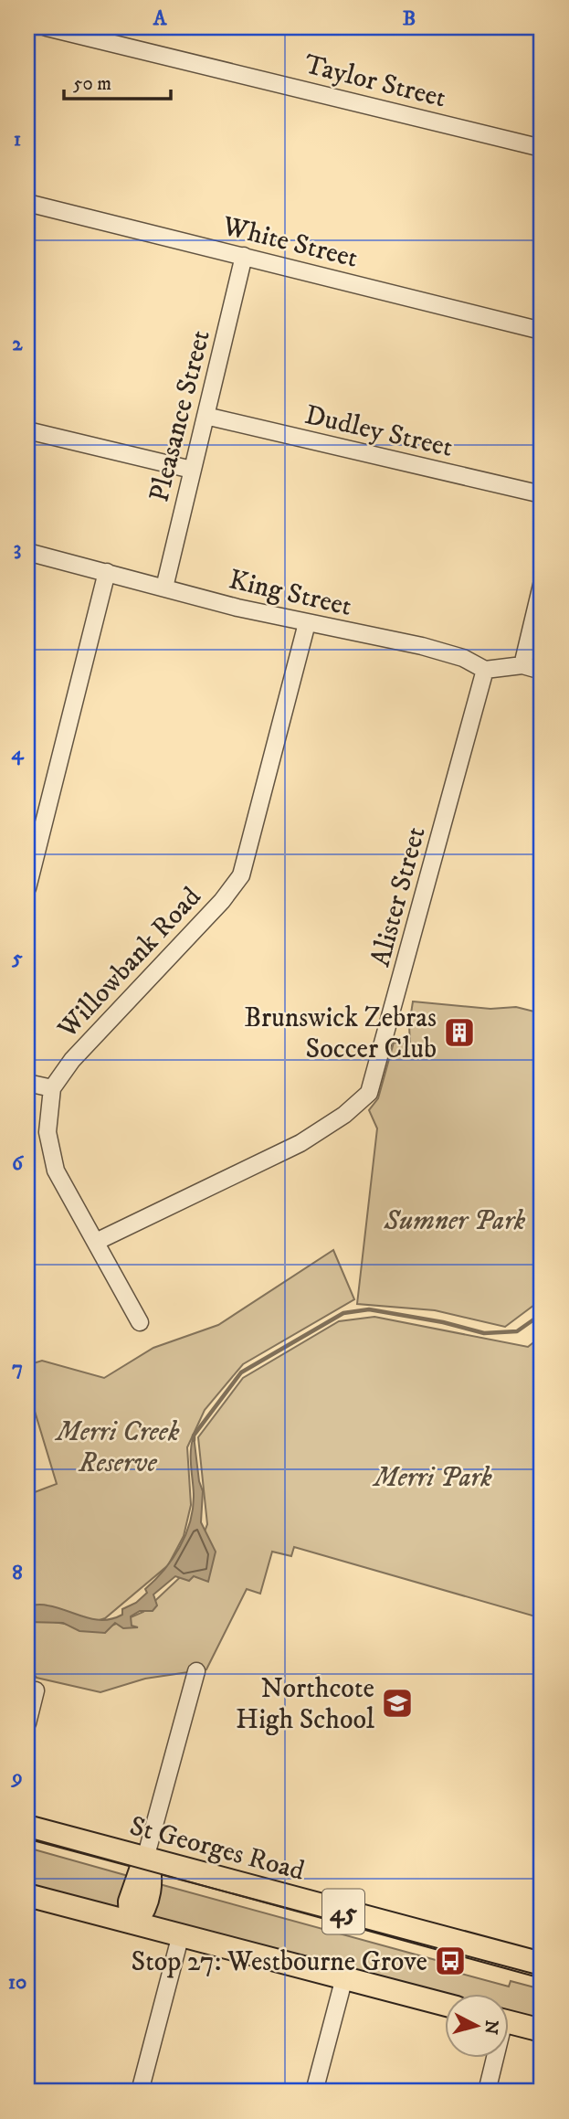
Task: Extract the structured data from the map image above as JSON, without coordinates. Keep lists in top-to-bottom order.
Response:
{
  "streets": {
    "highway": ["St Georges Road", "45"],
    "street": [
      "Taylor Street",
      "White Street",
      "Pleasance Street",
      "Dudley Street",
      "King Street",
      "Alister Street",
      "Willowbank Road"
    ]
  },
  "crossings": [
    ["White Street", "Pleasance Street"],
    ["Pleasance Street", "Dudley Street"],
    ["Pleasance Street", "King Street"],
    ["King Street", "Alister Street"],
    ["King Street", "Willowbank Road"],
    ["Alister Street", "Willowbank Road"]
  ],
  "parks": ["Sumner Park", "Merri Creek Reserve", "Merri Park"],
  "places": {
    "building": ["Brunswick Zebras Soccer Club"],
    "school or university": ["Northcote High School"],
    "bus stop": ["Stop 27: Westbourne Grove"]
  },
  "scale_bar": "50 m",
  "north": "right",
  "grid": {
    "columns": ["A", "B"],
    "rows": [
      "1",
      "2",
      "3",
      "4",
      "5",
      "6",
      "7",
      "8",
      "9",
      "10"
    ]
  }
}
